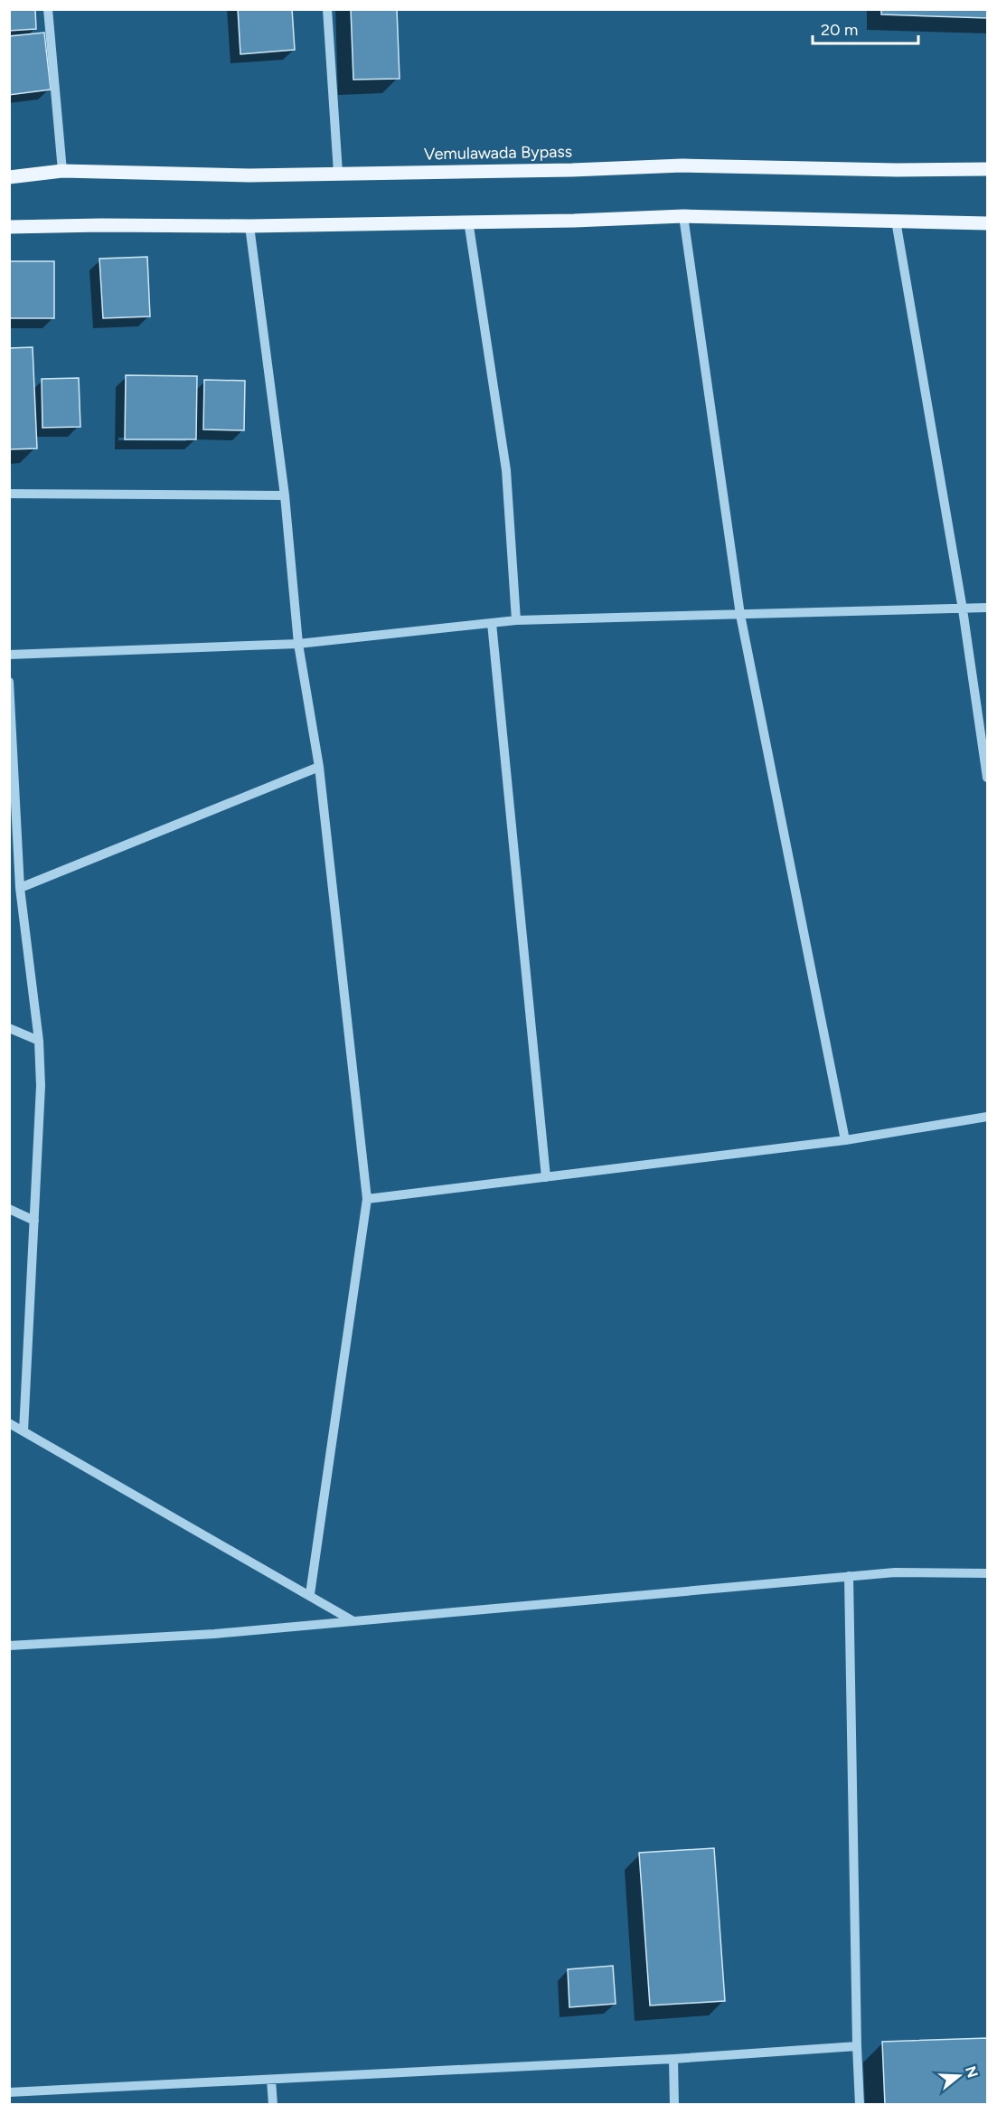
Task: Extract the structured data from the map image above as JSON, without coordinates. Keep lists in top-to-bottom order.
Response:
{
  "streets": {
    "main road": ["Vemulawada Bypass"]
  },
  "scale_bar": "20 m",
  "north": "right"
}
